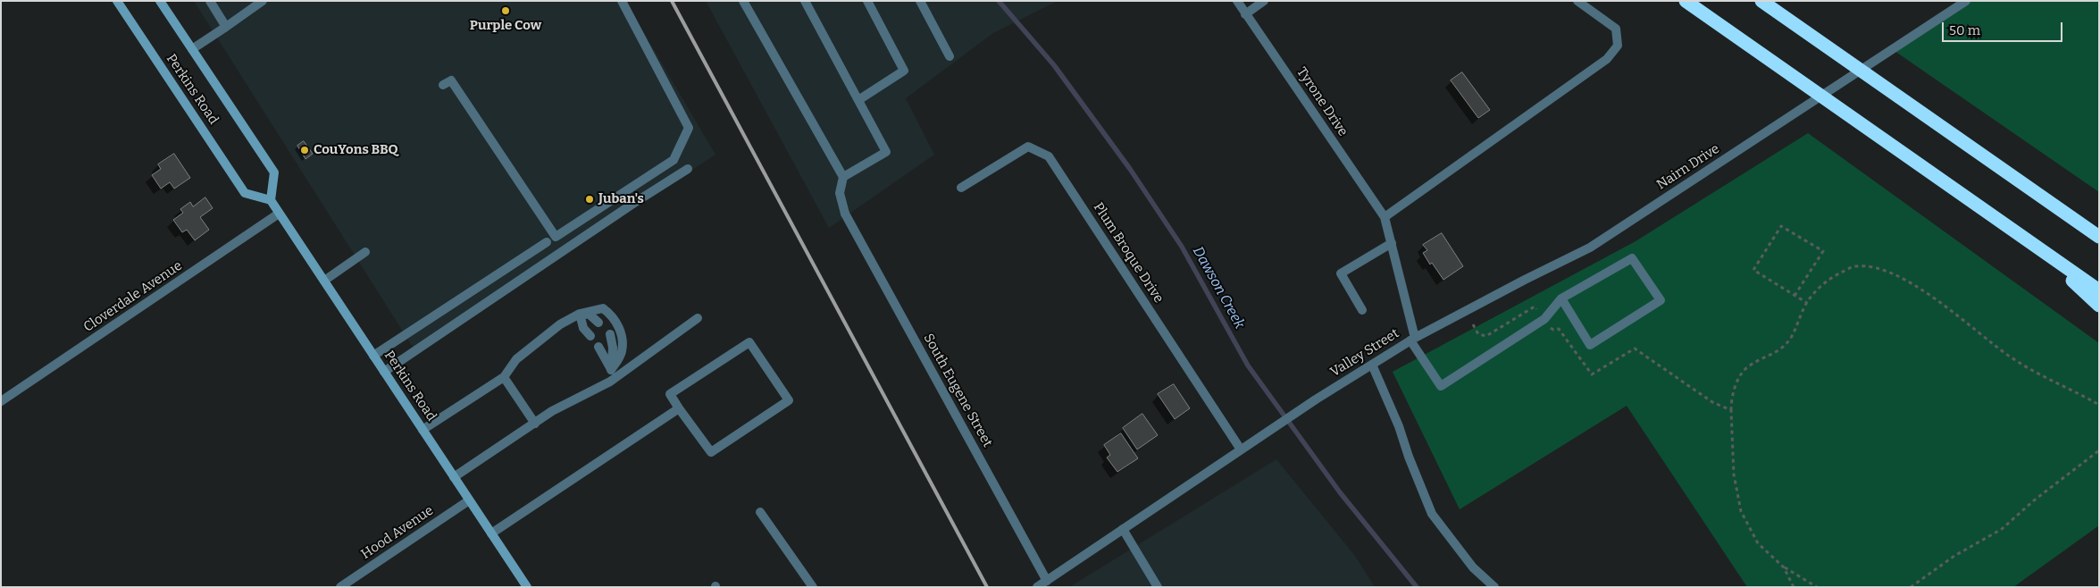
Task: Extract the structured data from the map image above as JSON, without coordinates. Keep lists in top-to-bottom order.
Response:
{
  "streets": {
    "main road": ["Perkins Road"],
    "street": [
      "Tyrone Drive",
      "Nairn Drive",
      "Plum Broque Drive",
      "Cloverdale Avenue",
      "Valley Street",
      "South Eugene Street",
      "Hood Avenue"
    ]
  },
  "crossings": [
    ["Perkins Road", "Cloverdale Avenue"],
    ["Perkins Road", "Hood Avenue"],
    ["Tyrone Drive", "Valley Street"],
    ["Nairn Drive", "Valley Street"],
    ["Plum Broque Drive", "Valley Street"],
    ["Valley Street", "South Eugene Street"]
  ],
  "water": ["Dawson Creek"],
  "places": ["Purple Cow", "CouYons BBQ", "Juban's"],
  "scale_bar": "50 m"
}
